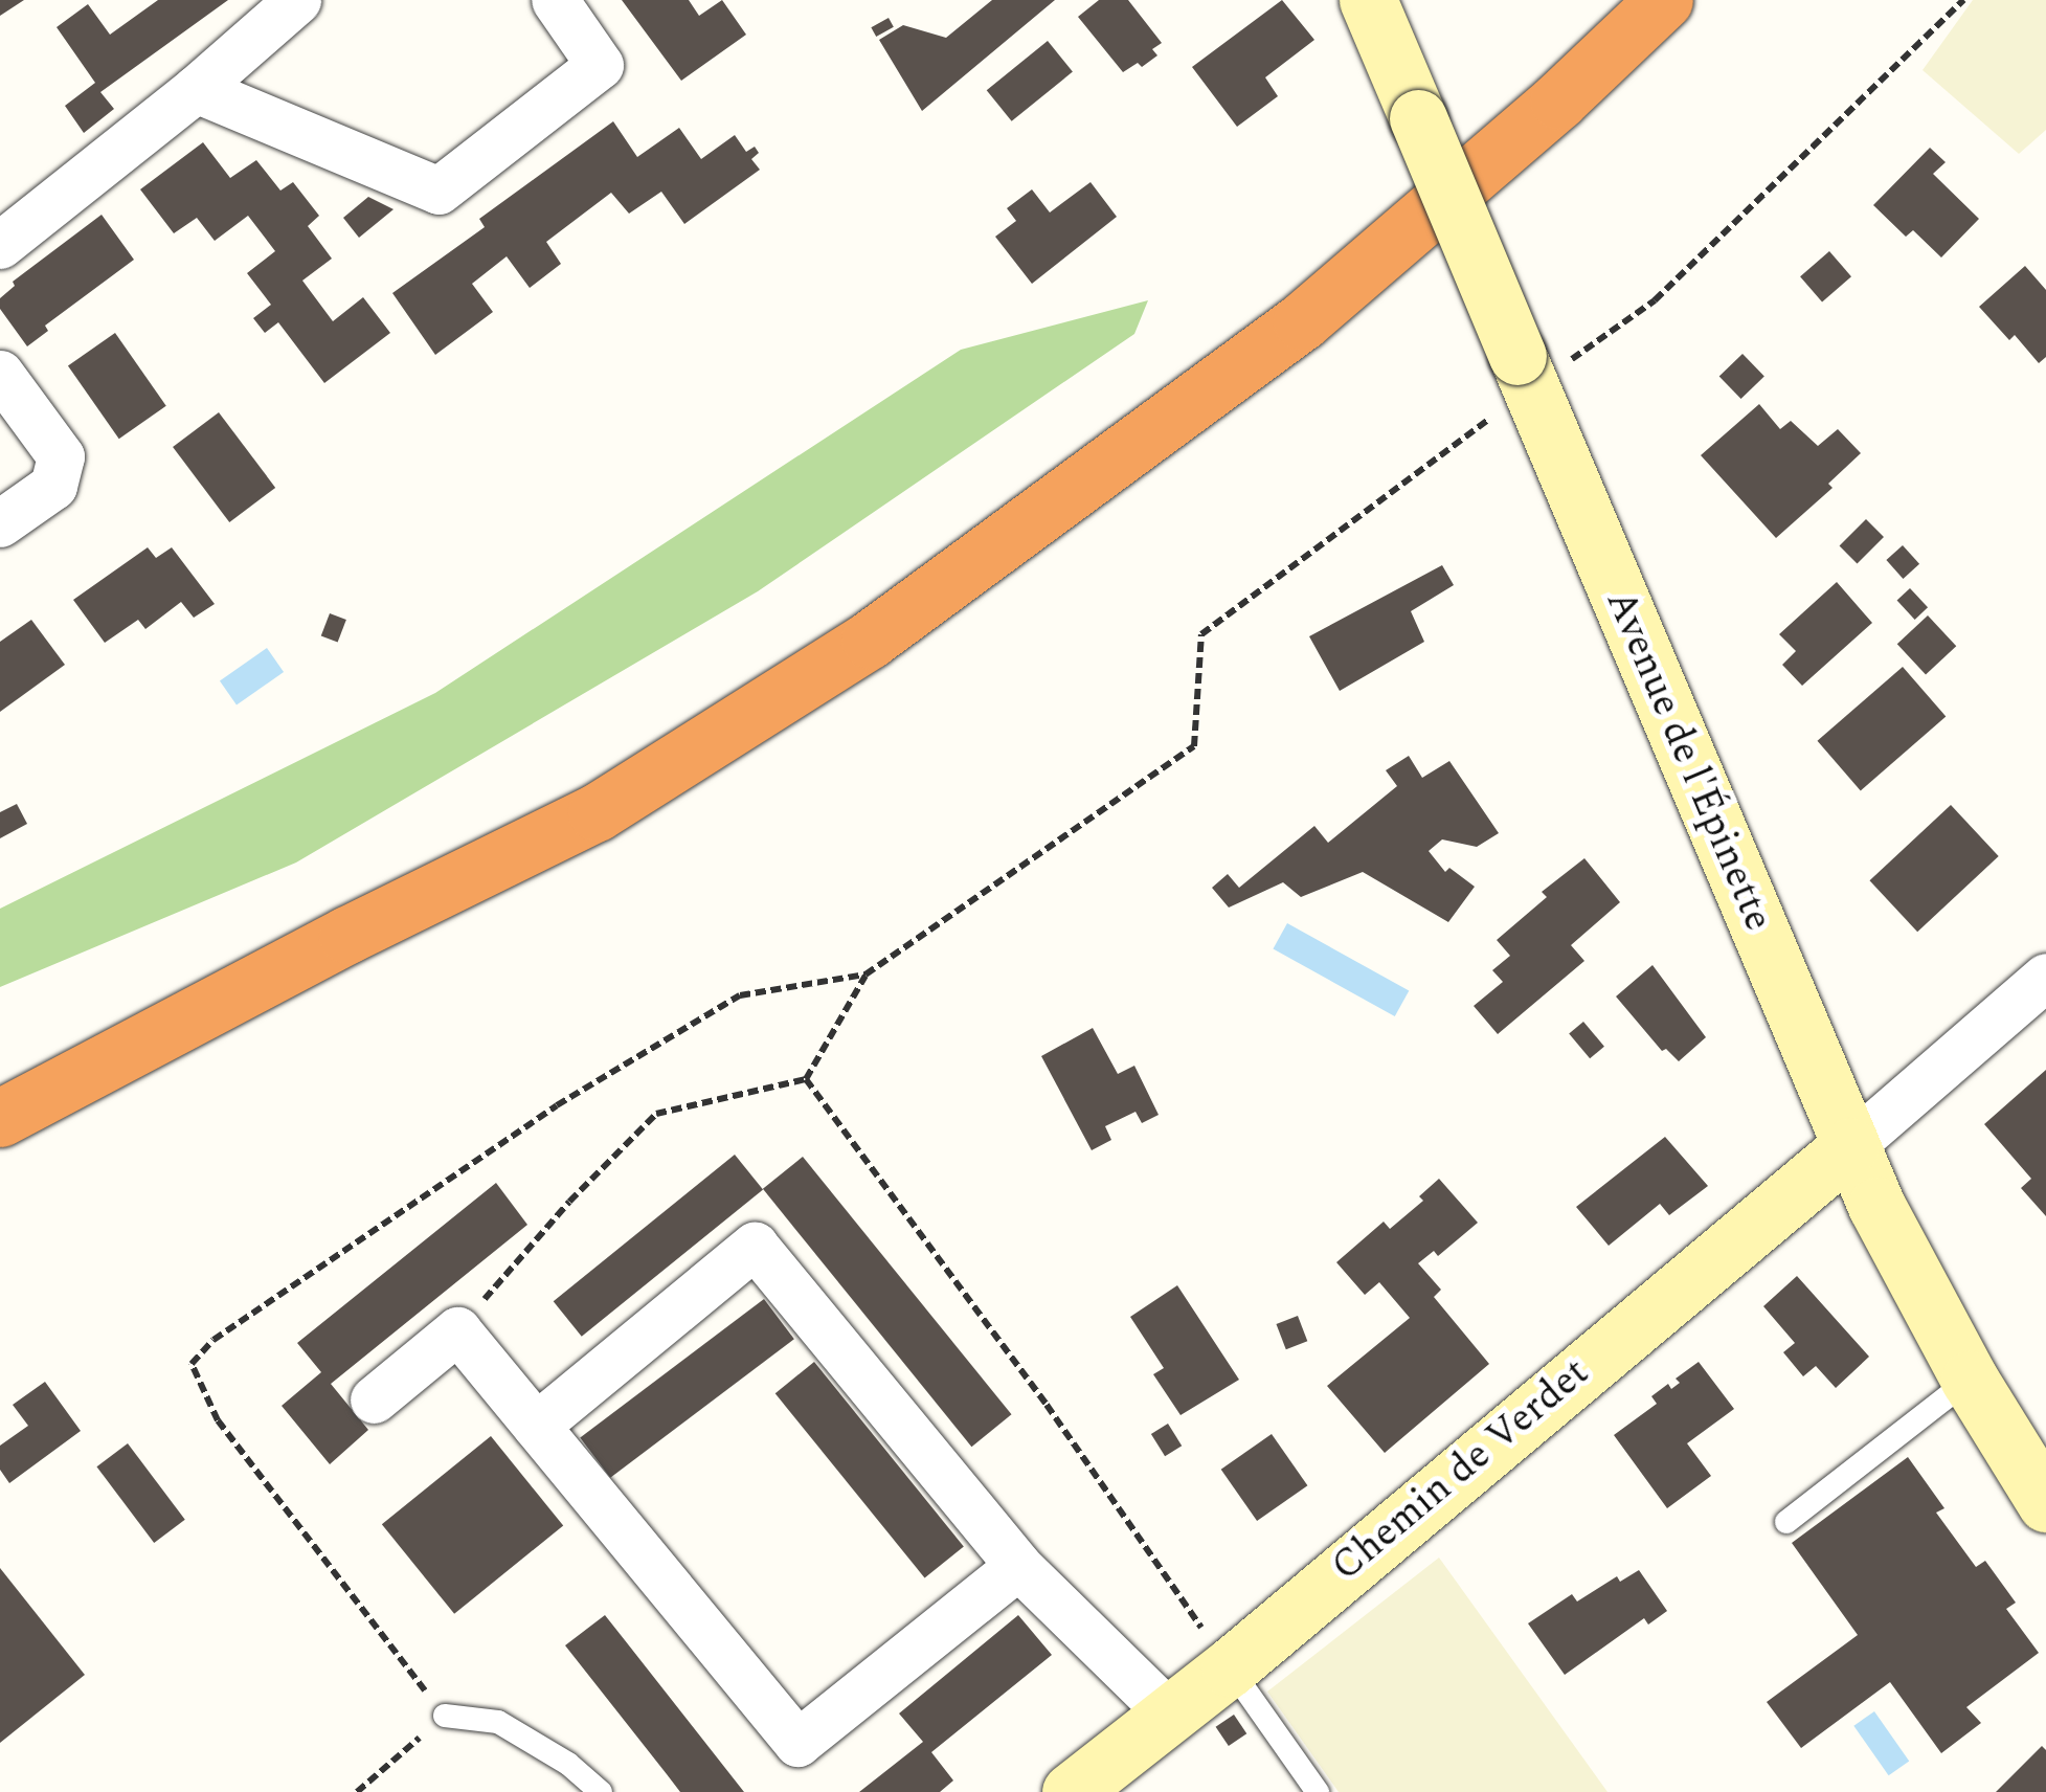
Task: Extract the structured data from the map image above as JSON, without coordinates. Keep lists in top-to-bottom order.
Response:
{
  "streets": {
    "street": ["Avenue de l'Épinette", "Chemin de Verdet"]
  },
  "crossings": [
    ["Avenue de l'Épinette", "Chemin de Verdet"]
  ]
}
